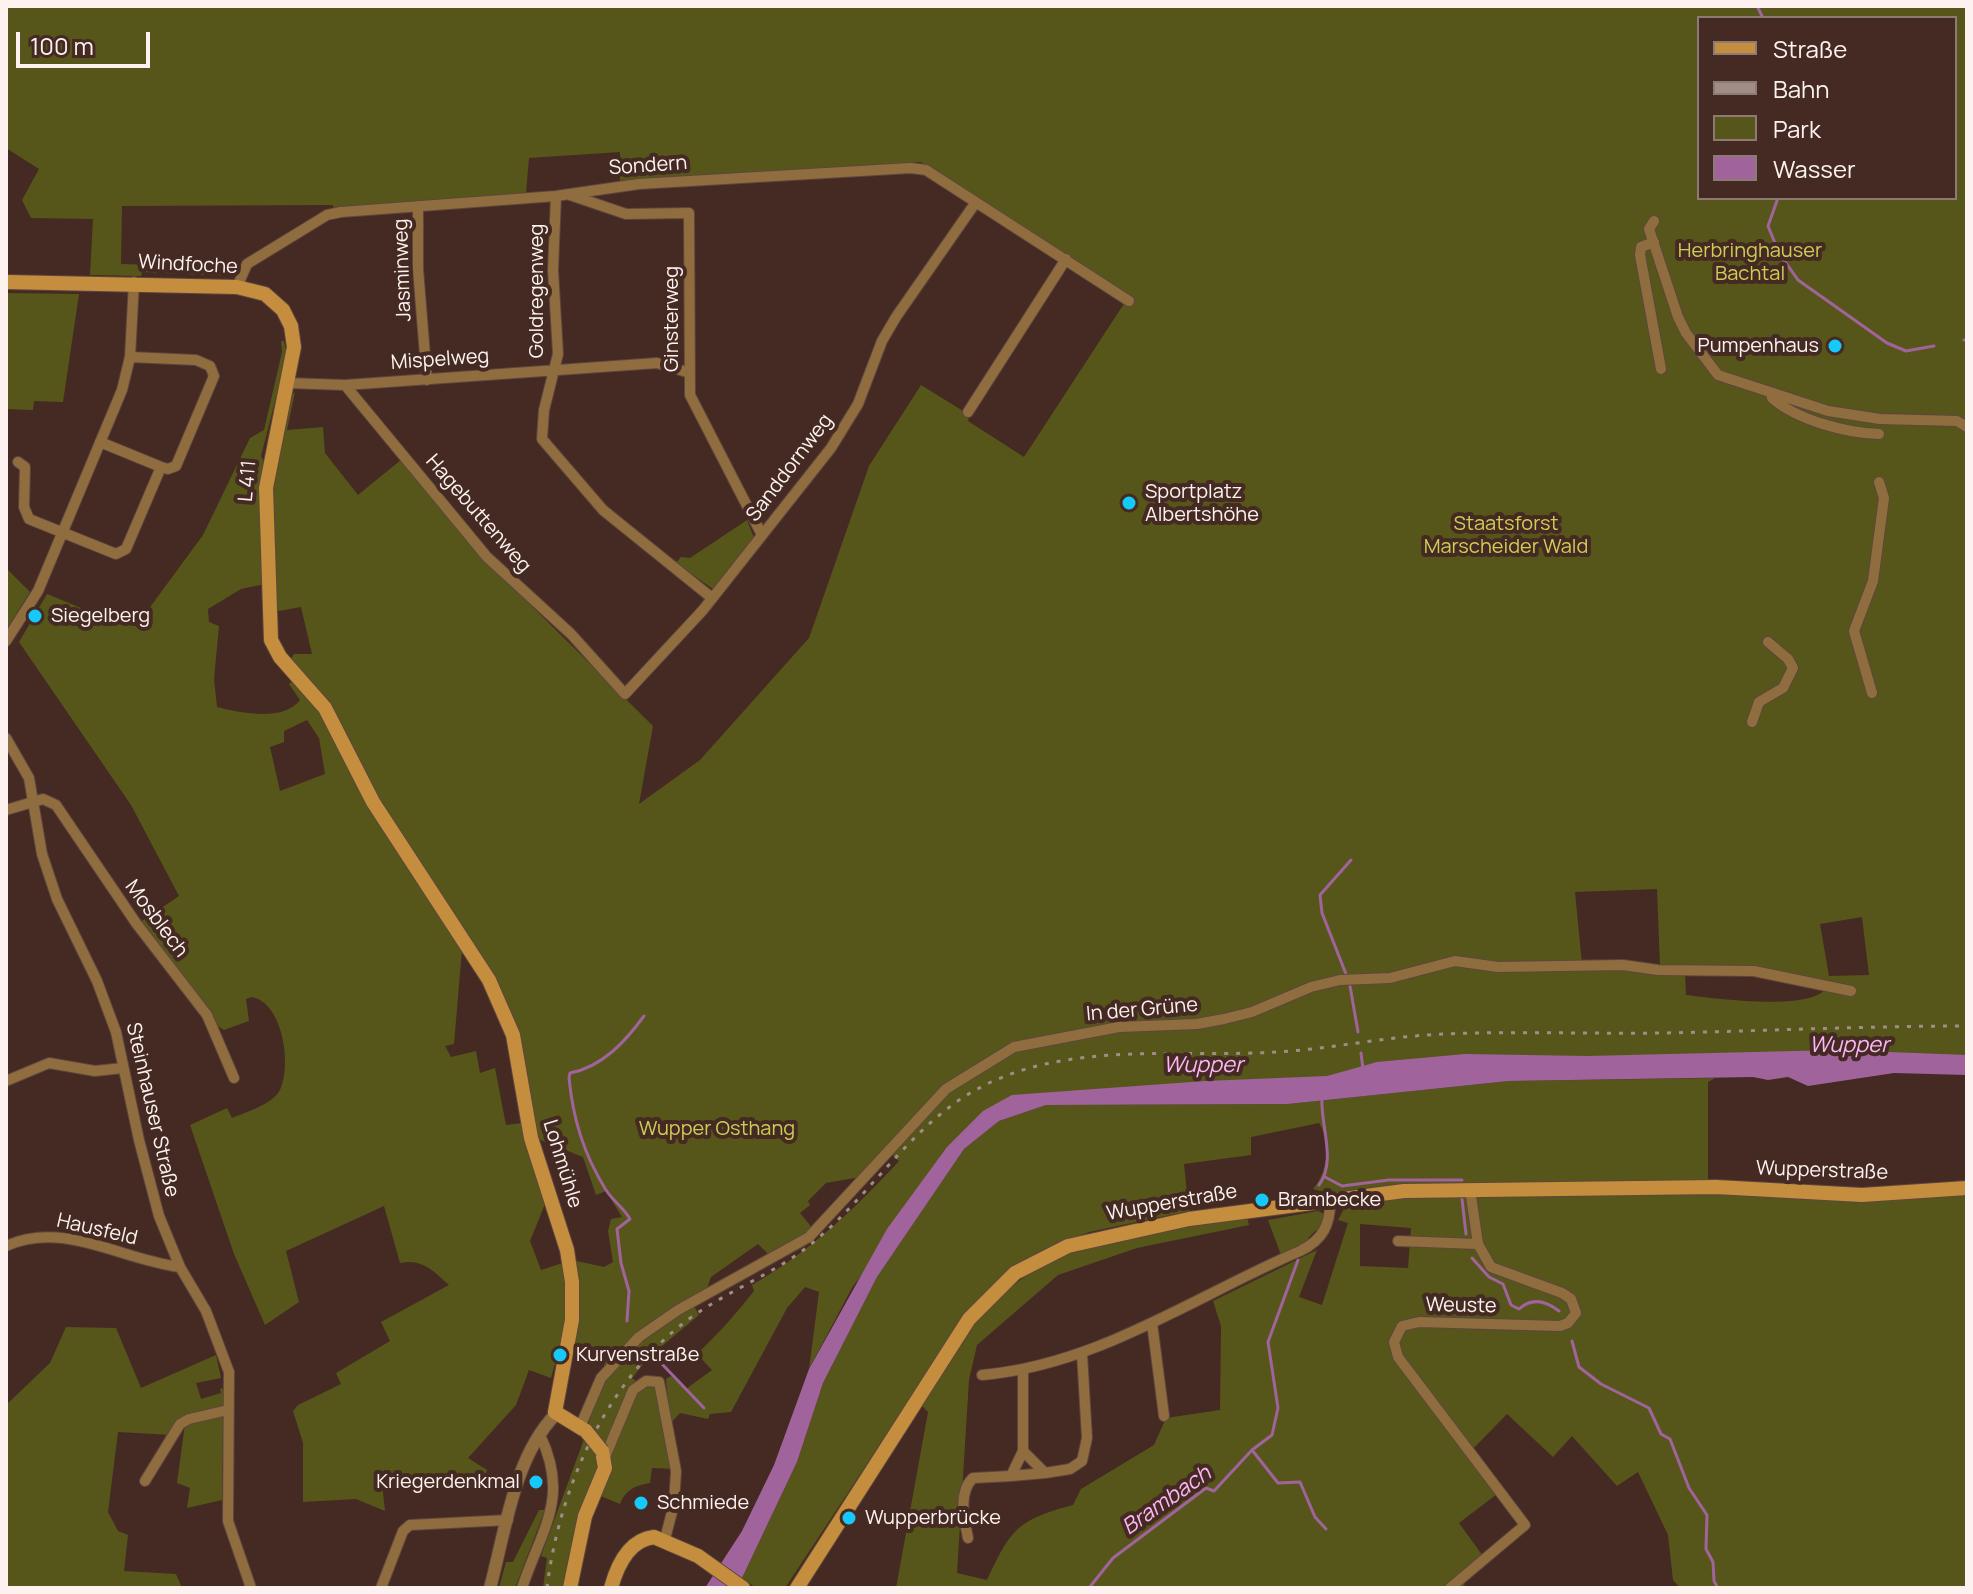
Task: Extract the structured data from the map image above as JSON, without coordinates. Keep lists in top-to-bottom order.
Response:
{
  "streets": {
    "main road": [
      "Windfoche",
      "L 411",
      "Lohmühle",
      "Wupperstraße"
    ],
    "street": [
      "Sondern",
      "Jasminweg",
      "Goldregenweg",
      "Ginsterweg",
      "Mispelweg",
      "Sanddornweg",
      "Hagebuttenweg",
      "Mosblech",
      "In der Grüne",
      "Steinhauser Straße",
      "Hausfeld",
      "Weuste"
    ]
  },
  "crossings": [
    ["Sondern", "Windfoche"],
    ["Sondern", "Jasminweg"],
    ["Sondern", "Goldregenweg"],
    ["Sondern", "Ginsterweg"],
    ["Sondern", "Sanddornweg"],
    ["Windfoche", "Mispelweg"],
    ["Windfoche", "L 411"],
    ["Jasminweg", "Mispelweg"],
    ["Goldregenweg", "Ginsterweg"],
    ["Goldregenweg", "Mispelweg"],
    ["Goldregenweg", "Sanddornweg"],
    ["Ginsterweg", "Mispelweg"],
    ["Ginsterweg", "Sanddornweg"],
    ["Mispelweg", "L 411"],
    ["Mispelweg", "Hagebuttenweg"],
    ["Sanddornweg", "Hagebuttenweg"],
    ["L 411", "Lohmühle"],
    ["Mosblech", "Steinhauser Straße"],
    ["Steinhauser Straße", "Hausfeld"]
  ],
  "water": ["Wupper", "Brambach"],
  "parks": ["Herbringhauser Bachtal", "Staatsforst Marscheider Wald", "Wupper Osthang"],
  "places": [
    "Pumpenhaus",
    "Sportplatz Albertshöhe",
    "Siegelberg",
    "Brambecke",
    "Kurvenstraße",
    "Kriegerdenkmal",
    "Schmiede",
    "Wupperbrücke"
  ],
  "legend": [
    "Straße",
    "Bahn",
    "Park",
    "Wasser"
  ],
  "scale_bar": "100 m"
}
